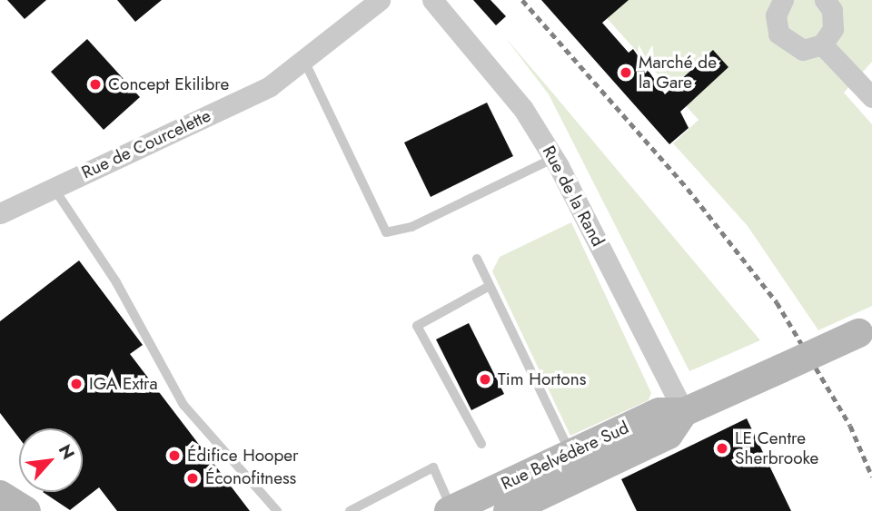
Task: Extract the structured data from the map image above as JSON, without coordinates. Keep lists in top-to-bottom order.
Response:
{
  "streets": {
    "main road": ["Rue Belvédère Sud"],
    "street": ["Rue de Courcelette", "Rue de la Rand"]
  },
  "crossings": [
    ["Rue de la Rand", "Rue Belvédère Sud"]
  ],
  "places": [
    "Marché de la Gare",
    "Concept Ekilibre",
    "Tim Hortons",
    "IGA Extra",
    "LE Centre Sherbrooke",
    "Édifice Hooper",
    "Éconofitness"
  ],
  "north": "top right"
}
